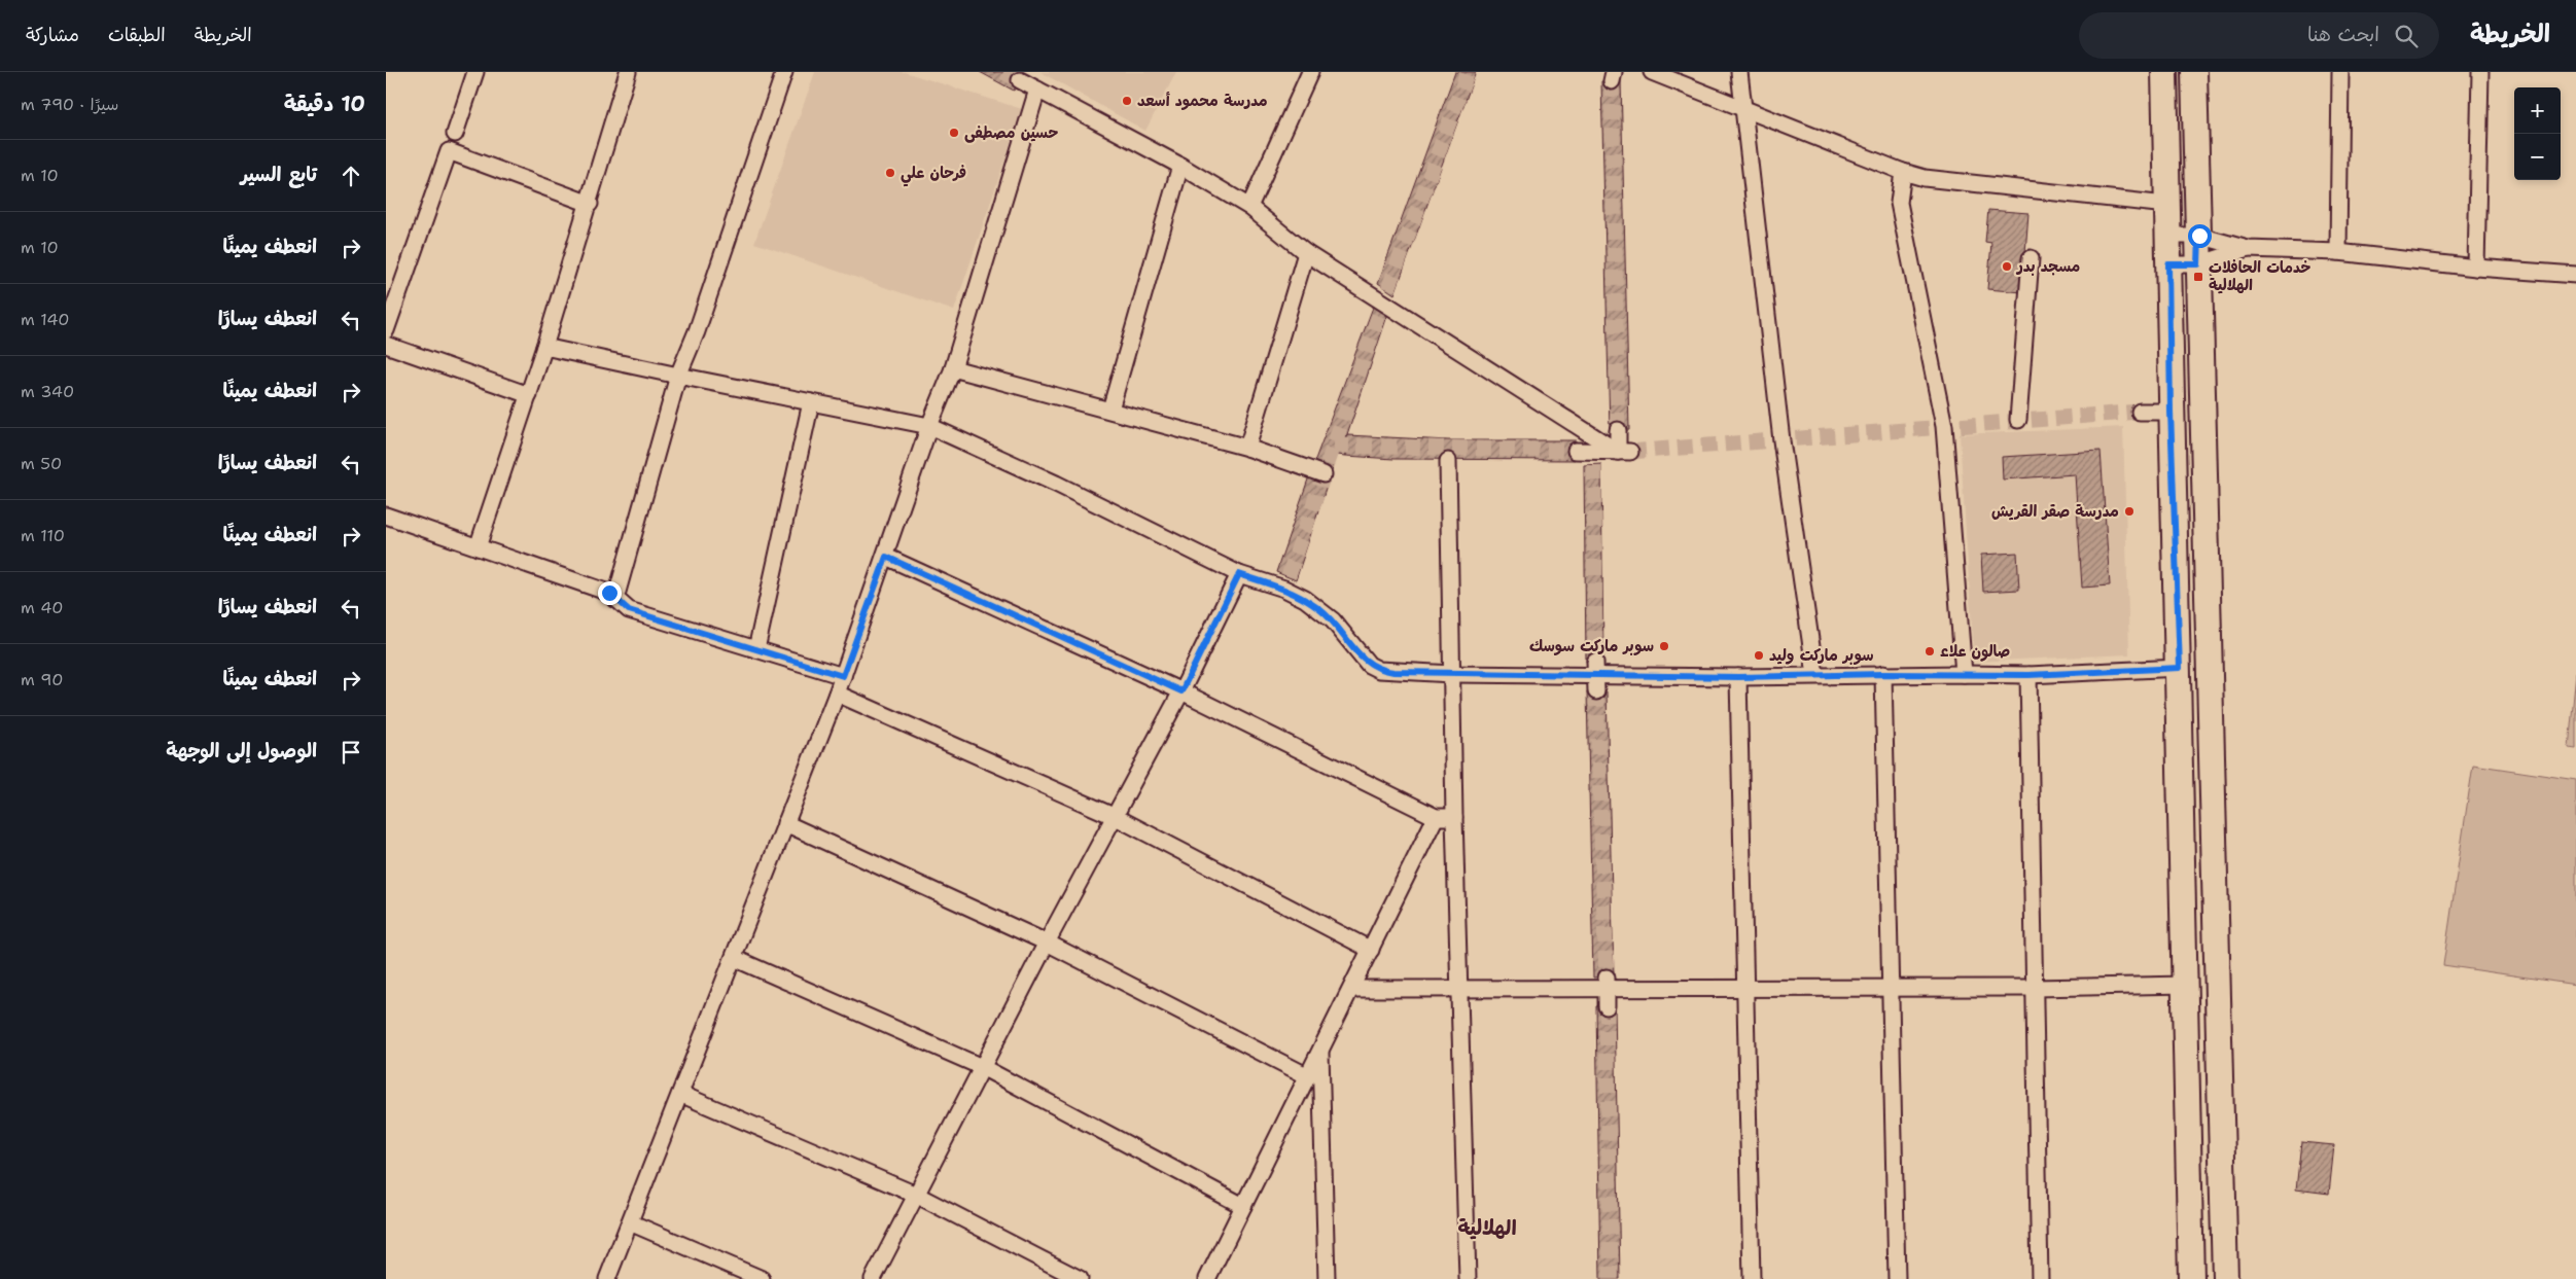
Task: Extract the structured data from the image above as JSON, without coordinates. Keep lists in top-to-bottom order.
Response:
{
  "districts": ["الهلالية"],
  "places": {
    "other": [
      "مدرسة محمود أسعد",
      "حسين مصطفى",
      "فرحان علي",
      "مسجد بدر",
      "مدرسة صقر القريش",
      "سوبر ماركت سوسك",
      "صالون علاء",
      "سوبر ماركت وليد"
    ],
    "transit": ["خدمات الحافلات الهلالية"]
  },
  "page": {
    "header": "الخريطة",
    "search": "ابحث هنا",
    "nav": ["الخريطة", "الطبقات", "مشاركة"],
    "heading": ["10 دقيقة", "سيرًا · 790 m"],
    "map_buttons": ["+", "−"],
    "list": [
      ["تابع السير", "10 m"],
      ["انعطف يمينًا", "10 m"],
      ["انعطف يسارًا", "140 m"],
      ["انعطف يمينًا", "340 m"],
      ["انعطف يسارًا", "50 m"],
      ["انعطف يمينًا", "110 m"],
      ["انعطف يسارًا", "40 m"],
      ["انعطف يمينًا", "90 m"],
      "الوصول إلى الوجهة"
    ]
  }
}
